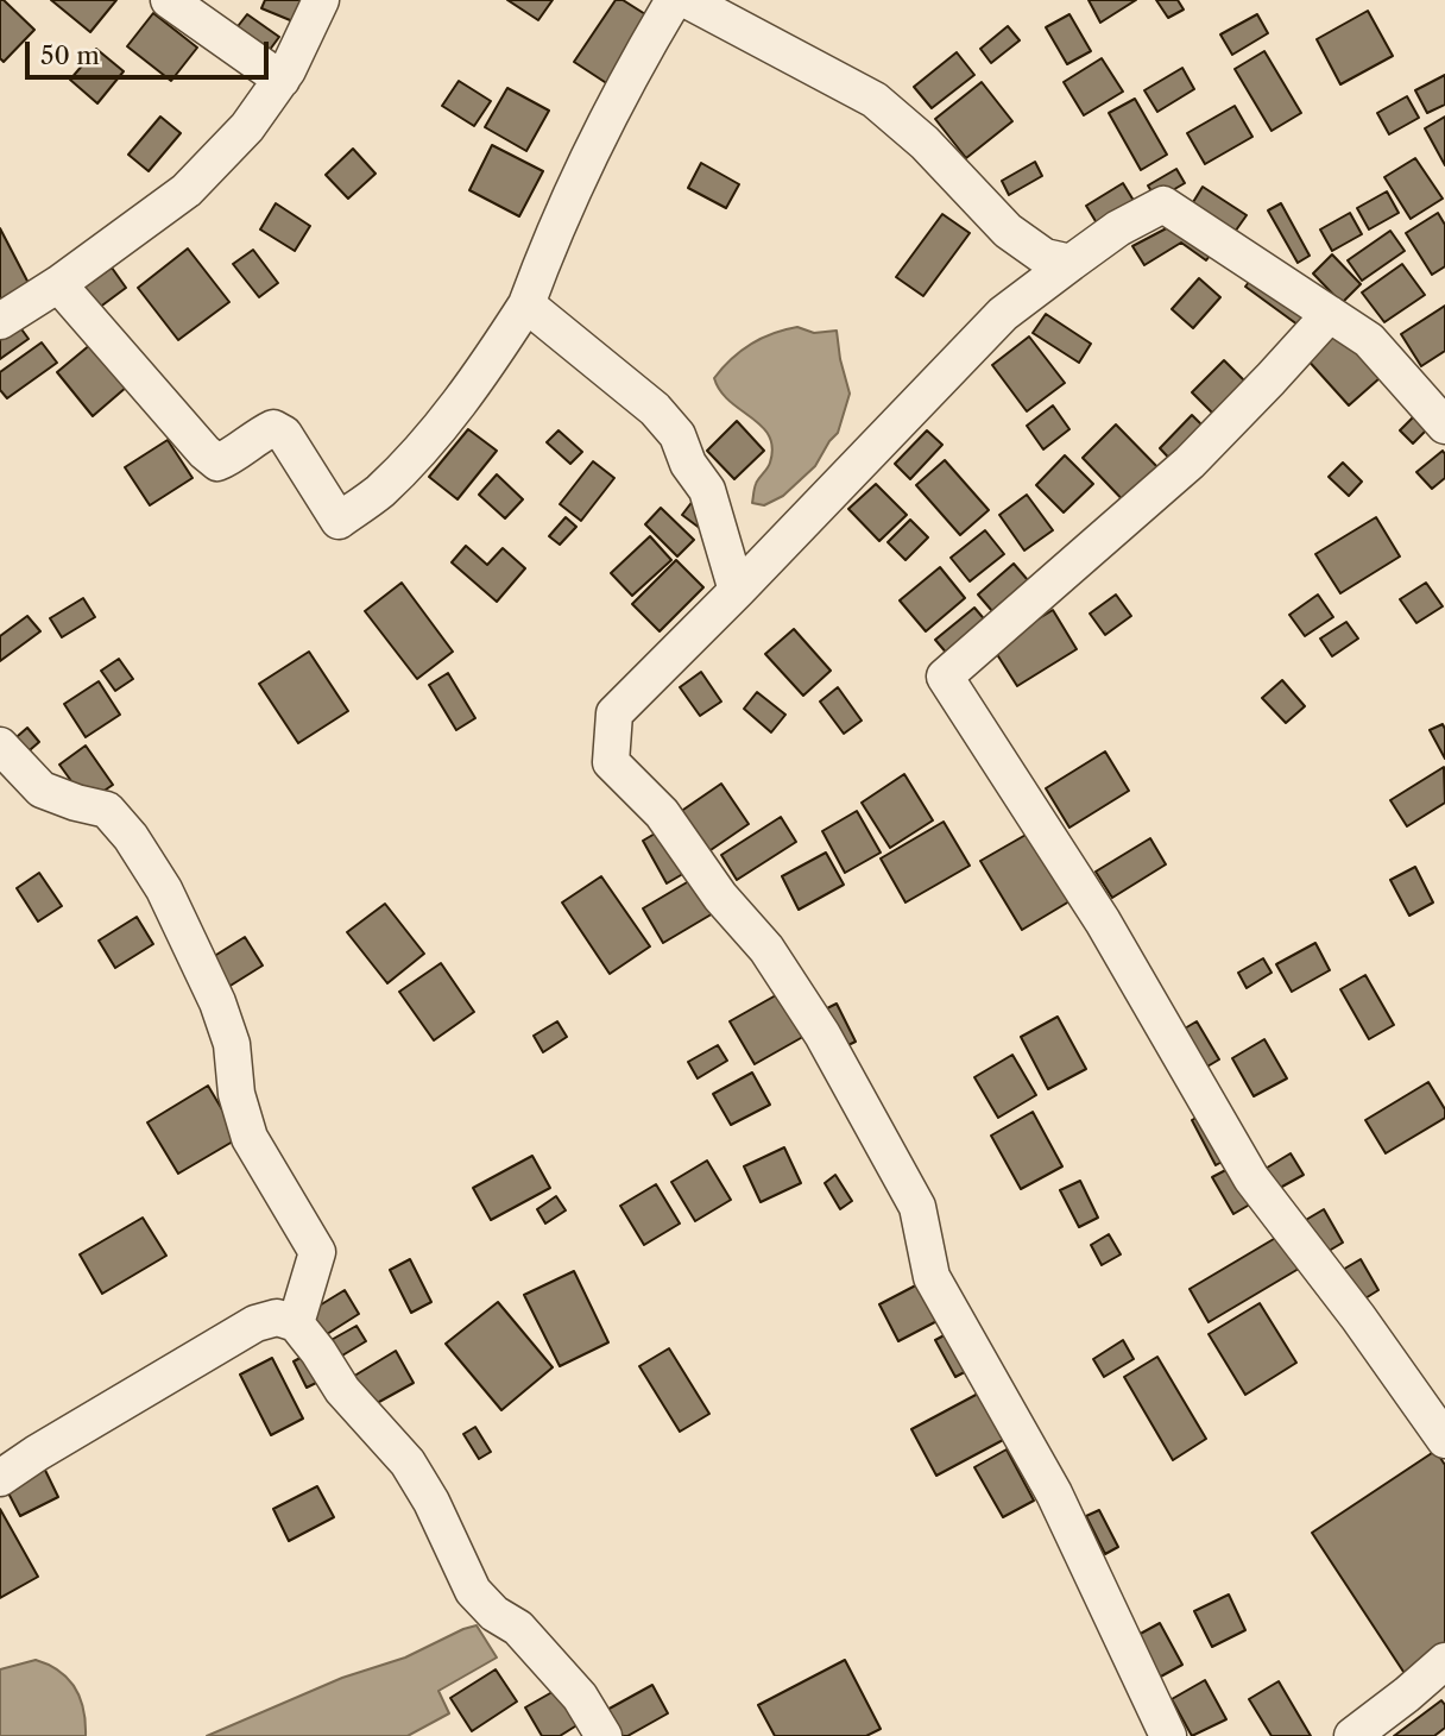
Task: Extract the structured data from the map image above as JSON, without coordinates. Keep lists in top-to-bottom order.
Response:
{
  "scale_bar": "50 m"
}
